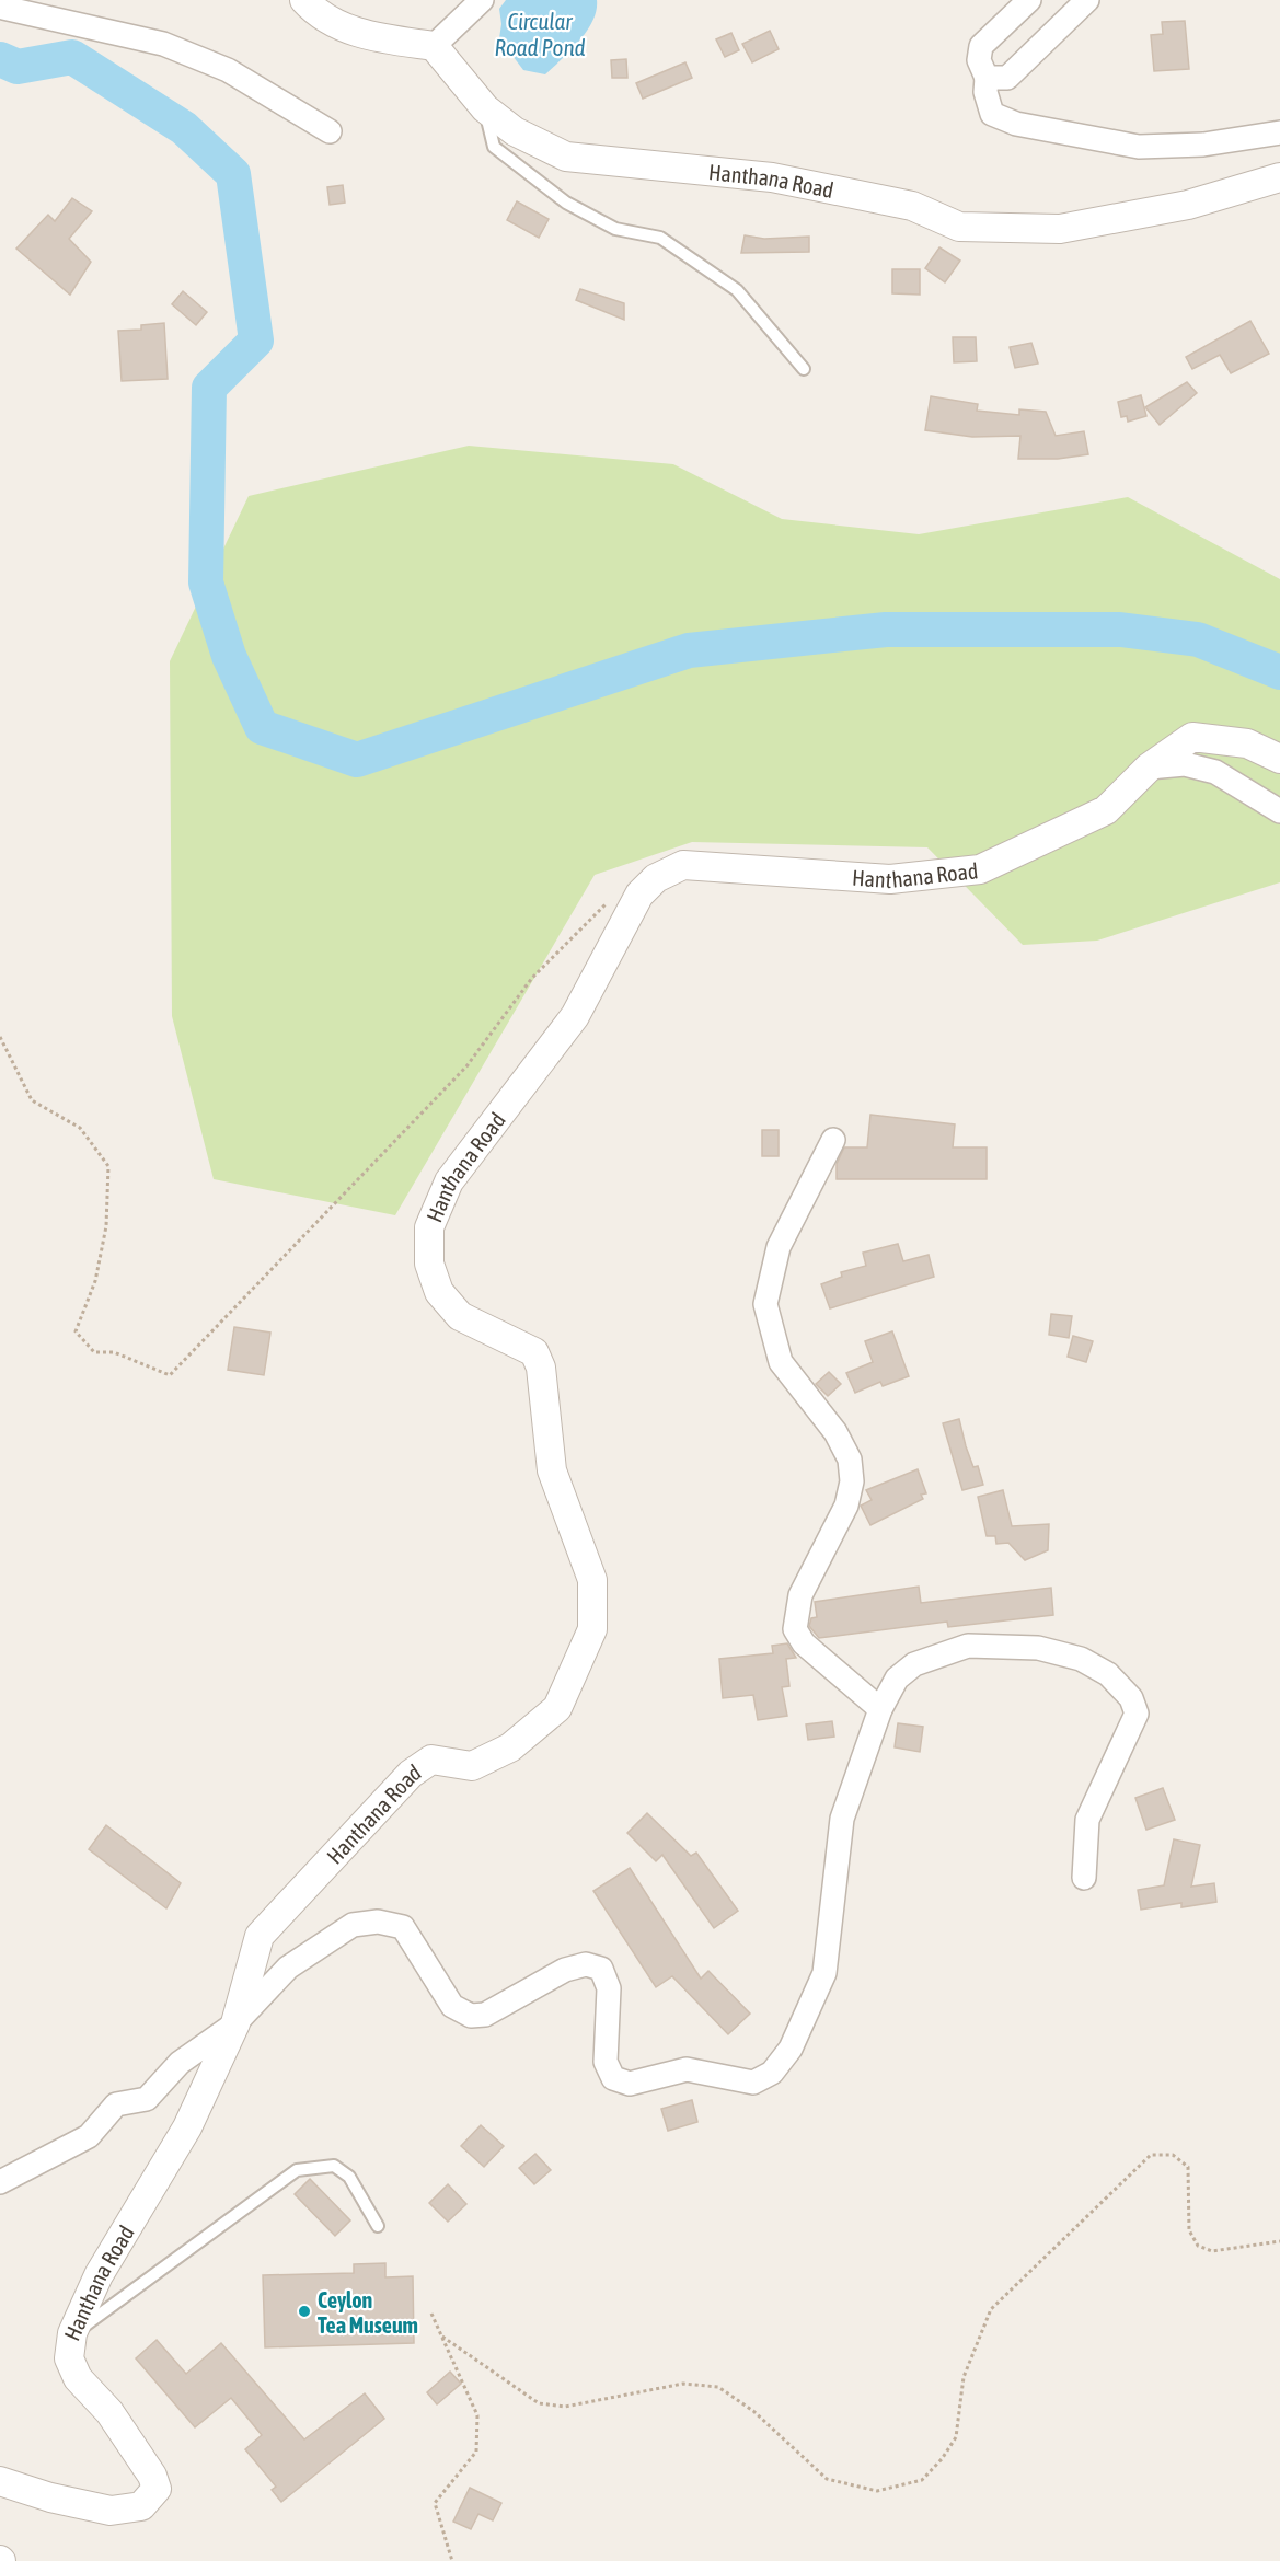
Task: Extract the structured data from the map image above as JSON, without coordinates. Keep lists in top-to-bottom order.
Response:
{
  "streets": {
    "street": ["Hanthana Road"]
  },
  "water": ["Circular Road Pond"],
  "places": ["Ceylon Tea Museum"]
}
